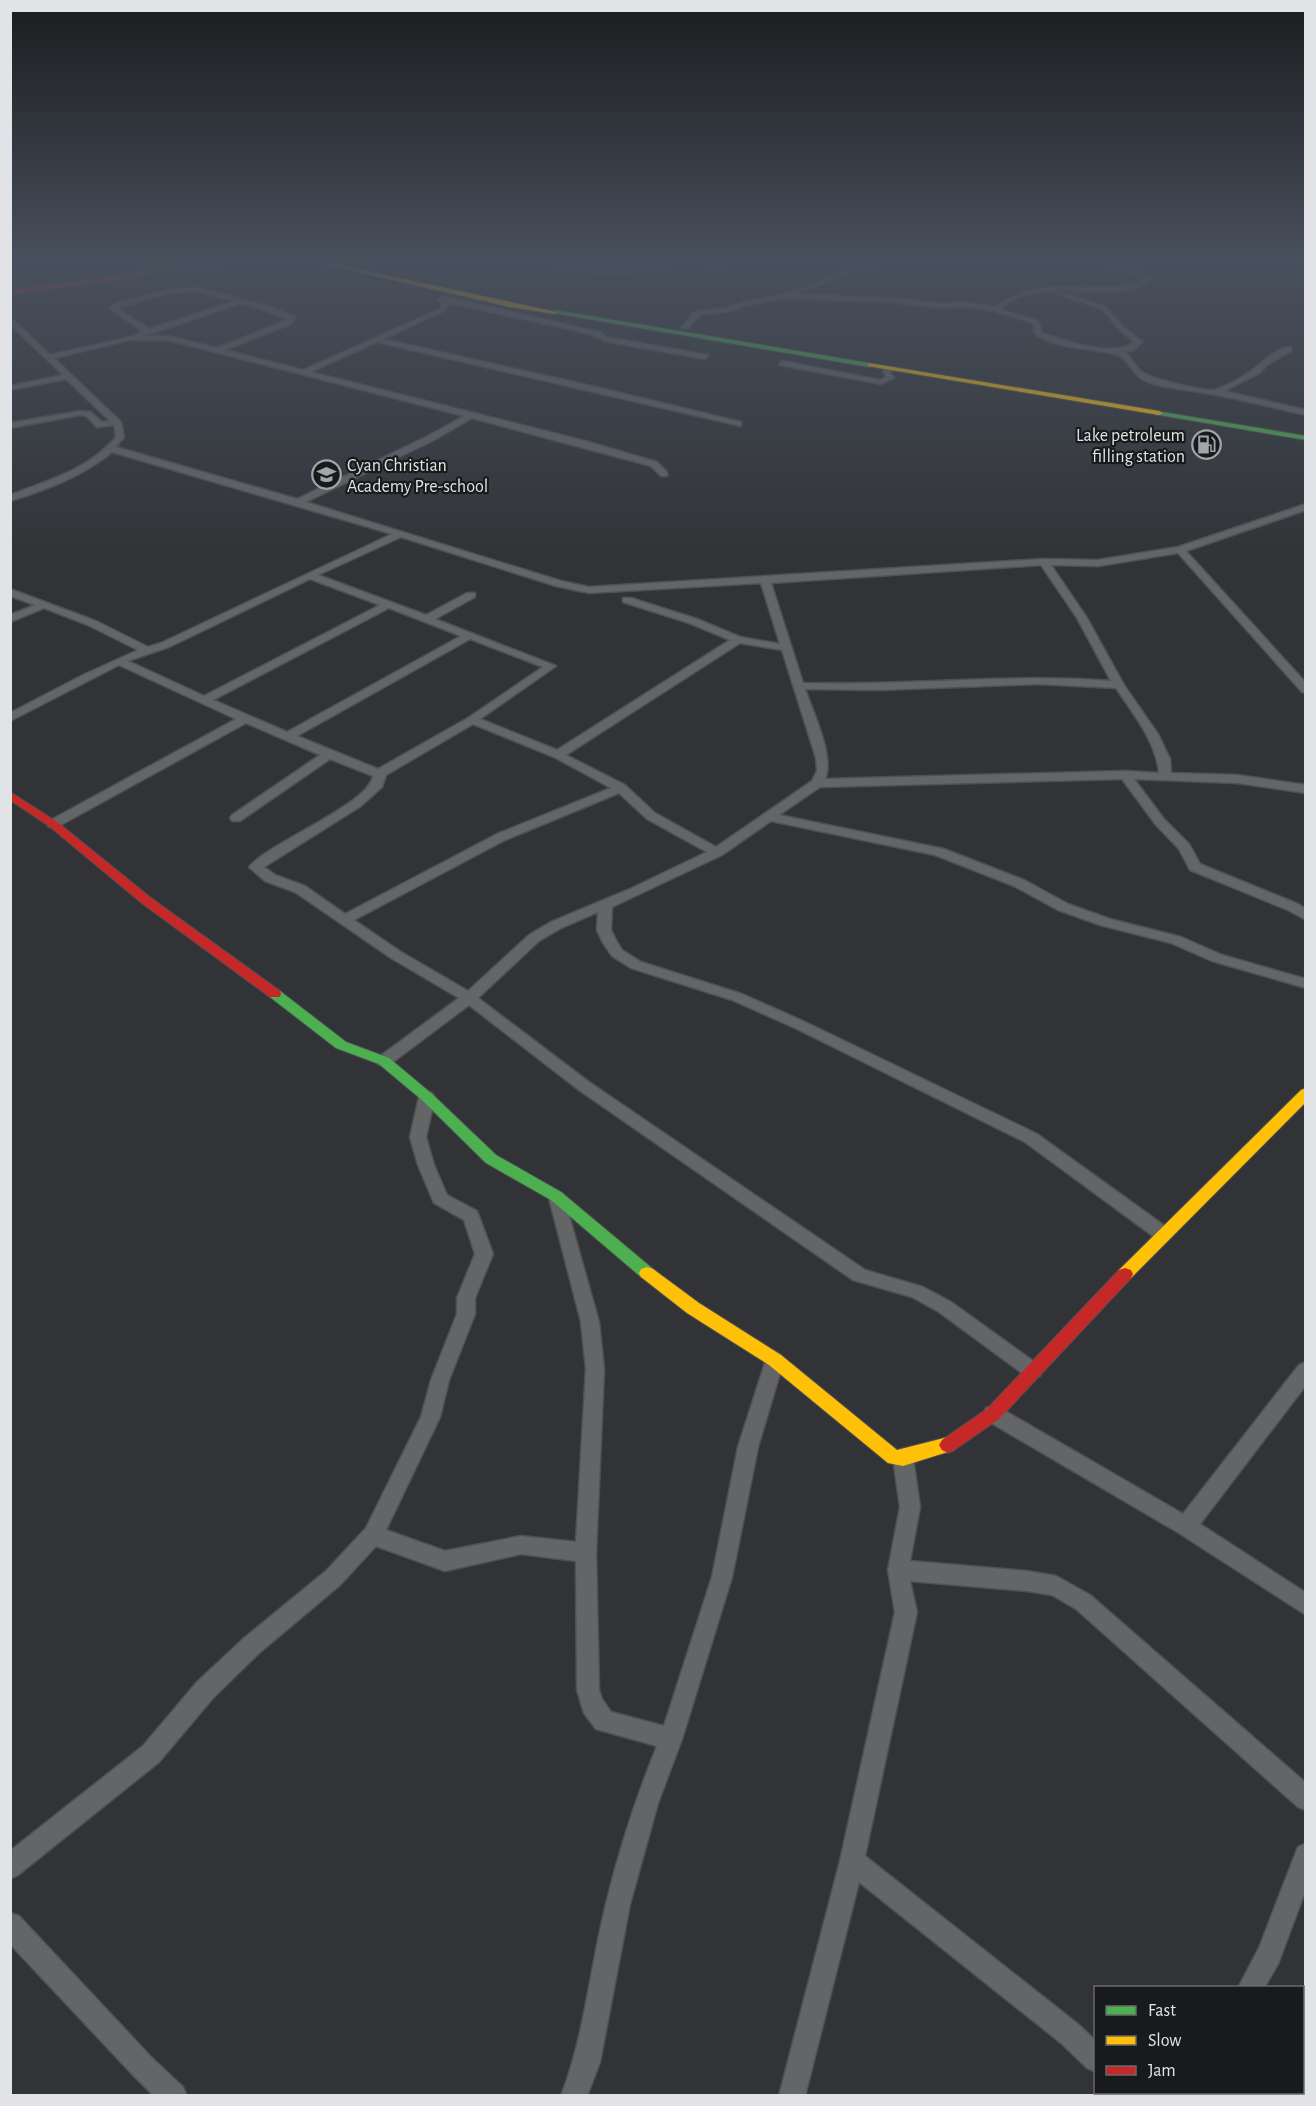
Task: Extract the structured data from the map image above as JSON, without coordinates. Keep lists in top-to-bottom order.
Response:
{
  "places": {
    "fuel station": ["Lake petroleum filling station"],
    "school or university": ["Cyan Christian Academy Pre-school"]
  },
  "legend": ["Fast", "Slow", "Jam"]
}
